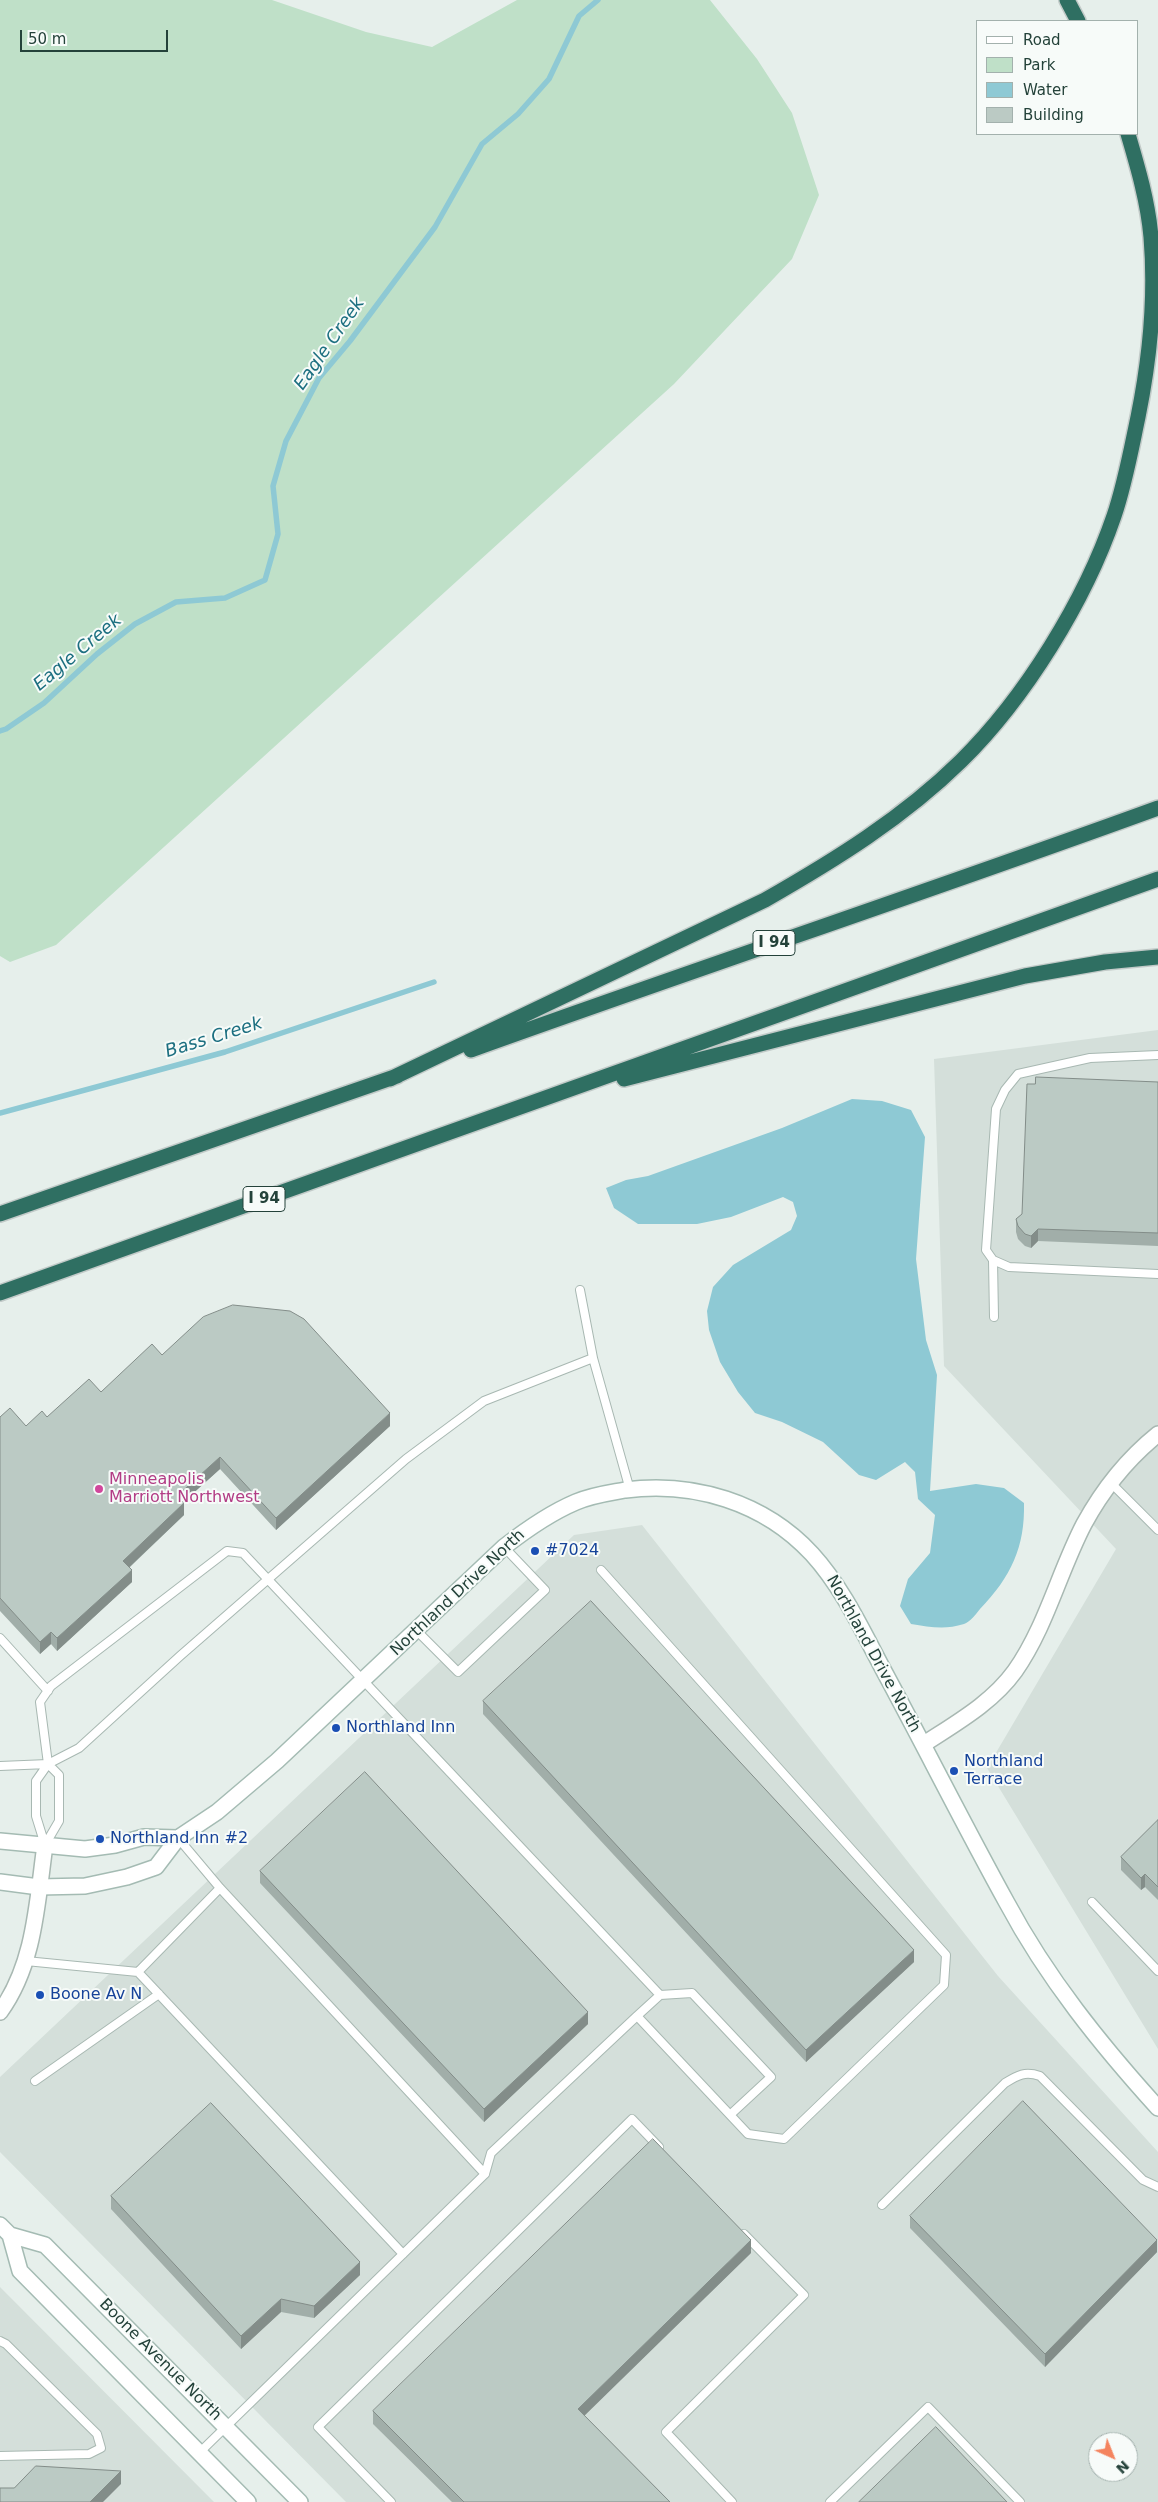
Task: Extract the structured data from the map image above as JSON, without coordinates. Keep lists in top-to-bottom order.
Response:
{
  "streets": {
    "highway": ["I 94"],
    "street": ["Northland Drive North", "Boone Avenue North"]
  },
  "water": ["Eagle Creek", "Bass Creek"],
  "places": [
    "Minneapolis Marriott Northwest",
    "#7024",
    "Northland Inn",
    "Northland Terrace",
    "Northland Inn #2",
    "Boone Av N"
  ],
  "legend": [
    "Road",
    "Park",
    "Water",
    "Building"
  ],
  "scale_bar": "50 m",
  "north": "bottom right"
}
